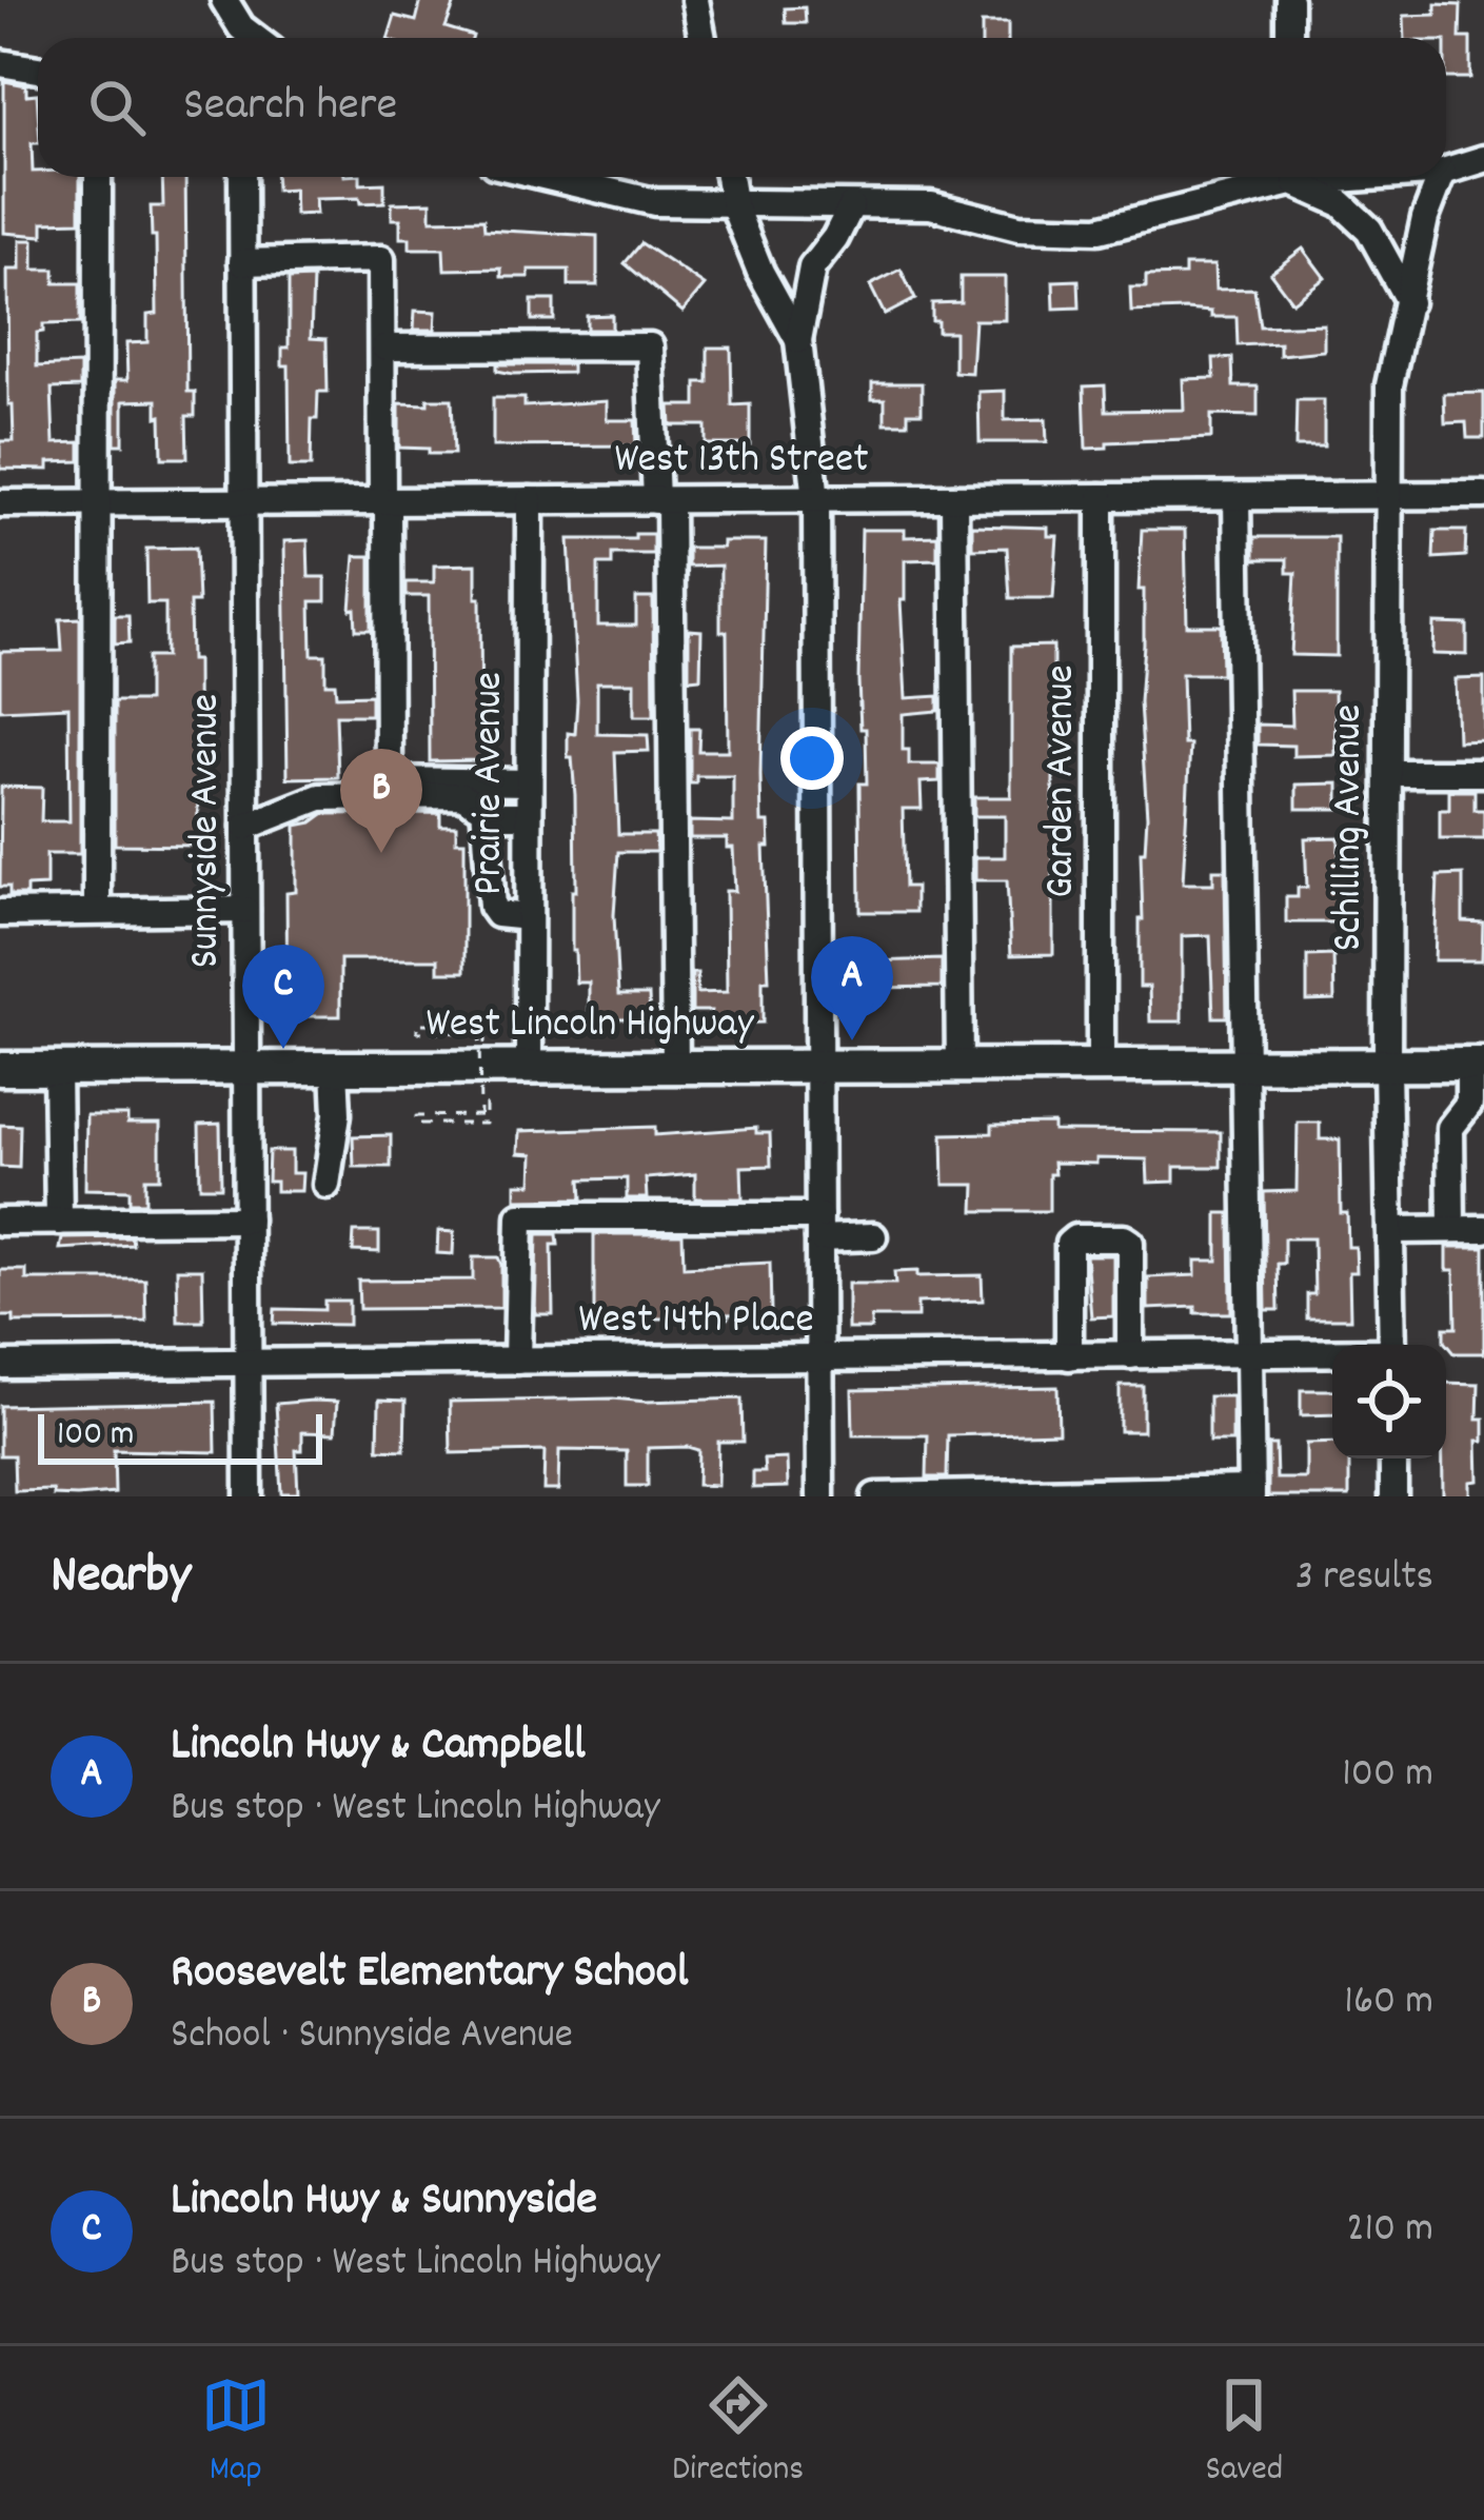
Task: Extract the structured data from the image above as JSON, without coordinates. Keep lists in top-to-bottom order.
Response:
{
  "streets": {
    "main road": ["West Lincoln Highway"],
    "street": [
      "West 13th Street",
      "Garden Avenue",
      "Prairie Avenue",
      "Schilling Avenue",
      "Sunnyside Avenue",
      "West 14th Place"
    ]
  },
  "crossings": [
    ["West 13th Street", "Garden Avenue"],
    ["West 13th Street", "Prairie Avenue"],
    ["West 13th Street", "Schilling Avenue"],
    ["West 13th Street", "Sunnyside Avenue"],
    ["Garden Avenue", "West Lincoln Highway"],
    ["Prairie Avenue", "West Lincoln Highway"],
    ["Schilling Avenue", "West Lincoln Highway"],
    ["Sunnyside Avenue", "West Lincoln Highway"],
    ["Sunnyside Avenue", "West 14th Place"]
  ],
  "scale_bar": "100 m",
  "page": {
    "search": "Search here",
    "pins": ["B", "A", "C"],
    "scale": "100 m",
    "heading": ["Nearby", "3 results"],
    "list": [
      {
        "mark": "A",
        "name": "Lincoln Hwy & Campbell",
        "note": "Bus stop · West Lincoln Highway",
        "value": "100 m"
      },
      {
        "mark": "B",
        "name": "Roosevelt Elementary School",
        "note": "School · Sunnyside Avenue",
        "value": "160 m"
      },
      {
        "mark": "C",
        "name": "Lincoln Hwy & Sunnyside",
        "note": "Bus stop · West Lincoln Highway",
        "value": "210 m"
      }
    ],
    "nav": ["Map", "Directions", "Saved"]
  }
}
